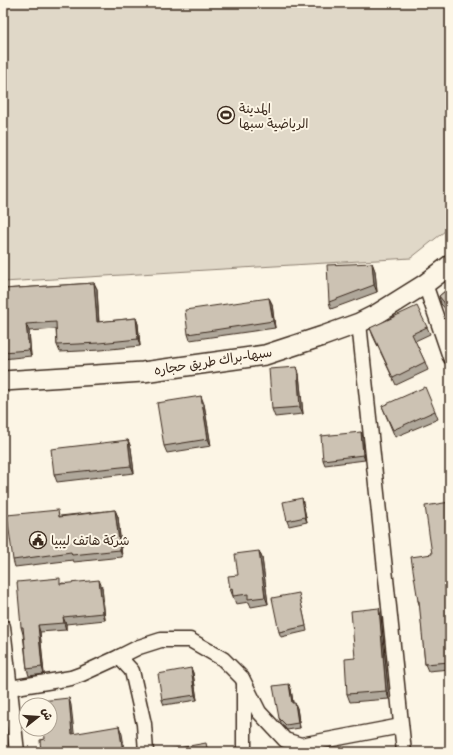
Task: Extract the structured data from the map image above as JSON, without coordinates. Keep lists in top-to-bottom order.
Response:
{
  "streets": {
    "main road": ["سبها-براك طريق حجاره"]
  },
  "places": {
    "sports": ["المدينة الرياضية سبها"],
    "public building": ["شركة هاتف ليبيا"]
  },
  "north": "right"
}
